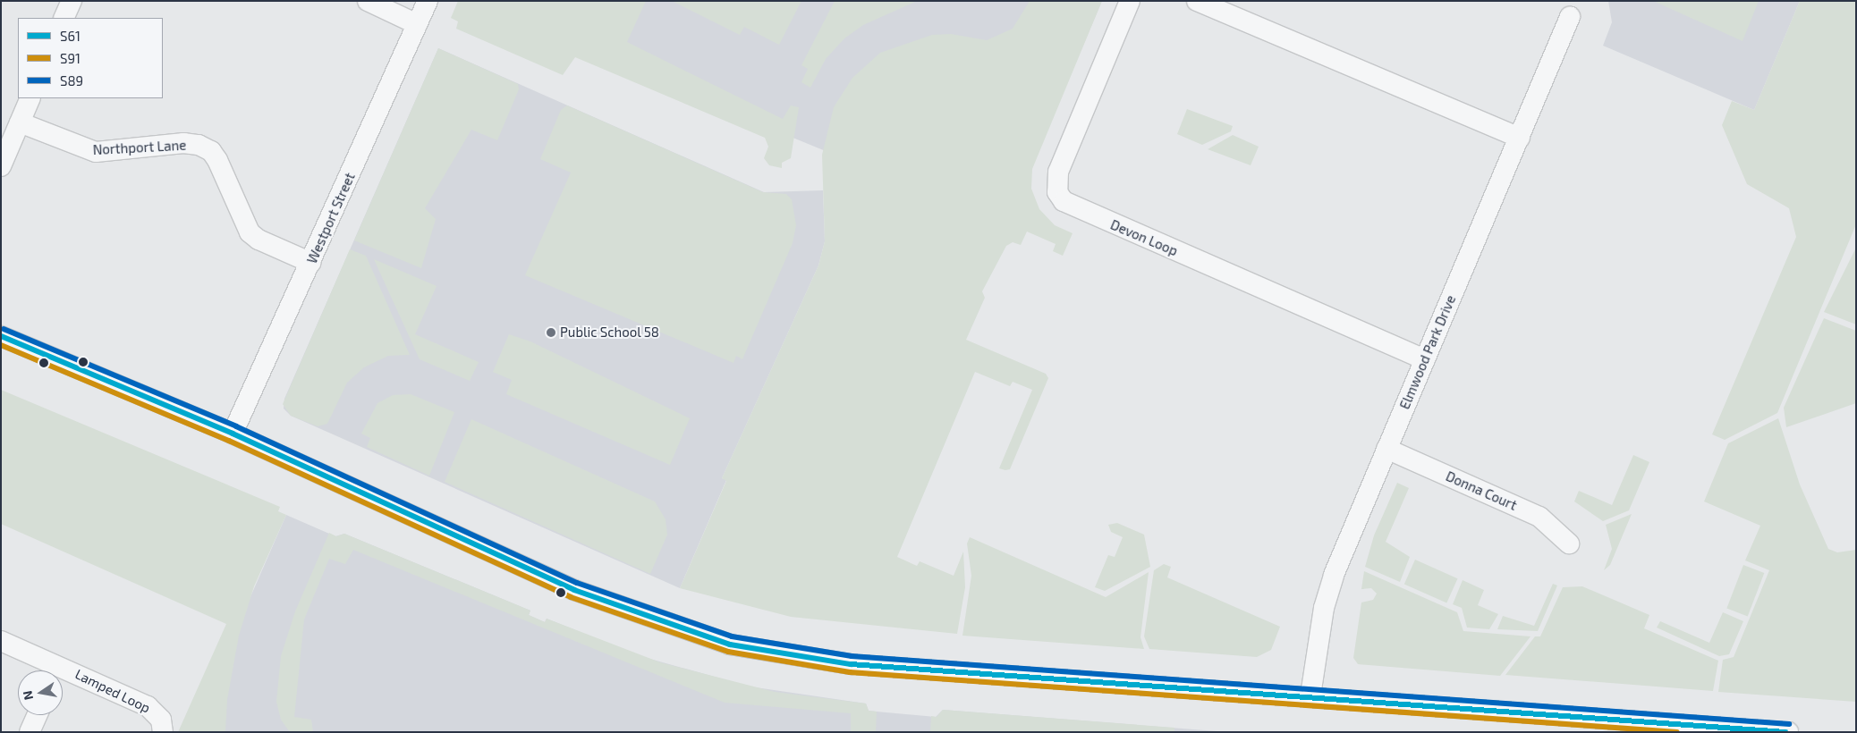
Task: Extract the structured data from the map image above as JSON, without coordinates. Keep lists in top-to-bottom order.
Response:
{
  "streets": {
    "street": [
      "Northport Lane",
      "Westport Street",
      "Devon Loop",
      "Elmwood Park Drive",
      "Donna Court",
      "Lamped Loop"
    ]
  },
  "crossings": [
    ["Northport Lane", "Westport Street"],
    ["Devon Loop", "Elmwood Park Drive"],
    ["Elmwood Park Drive", "Donna Court"]
  ],
  "places": ["Public School 58"],
  "lines": ["transit line S89", "transit line S61", "transit line S91"],
  "legend": ["S61", "S91", "S89"],
  "north": "left"
}
